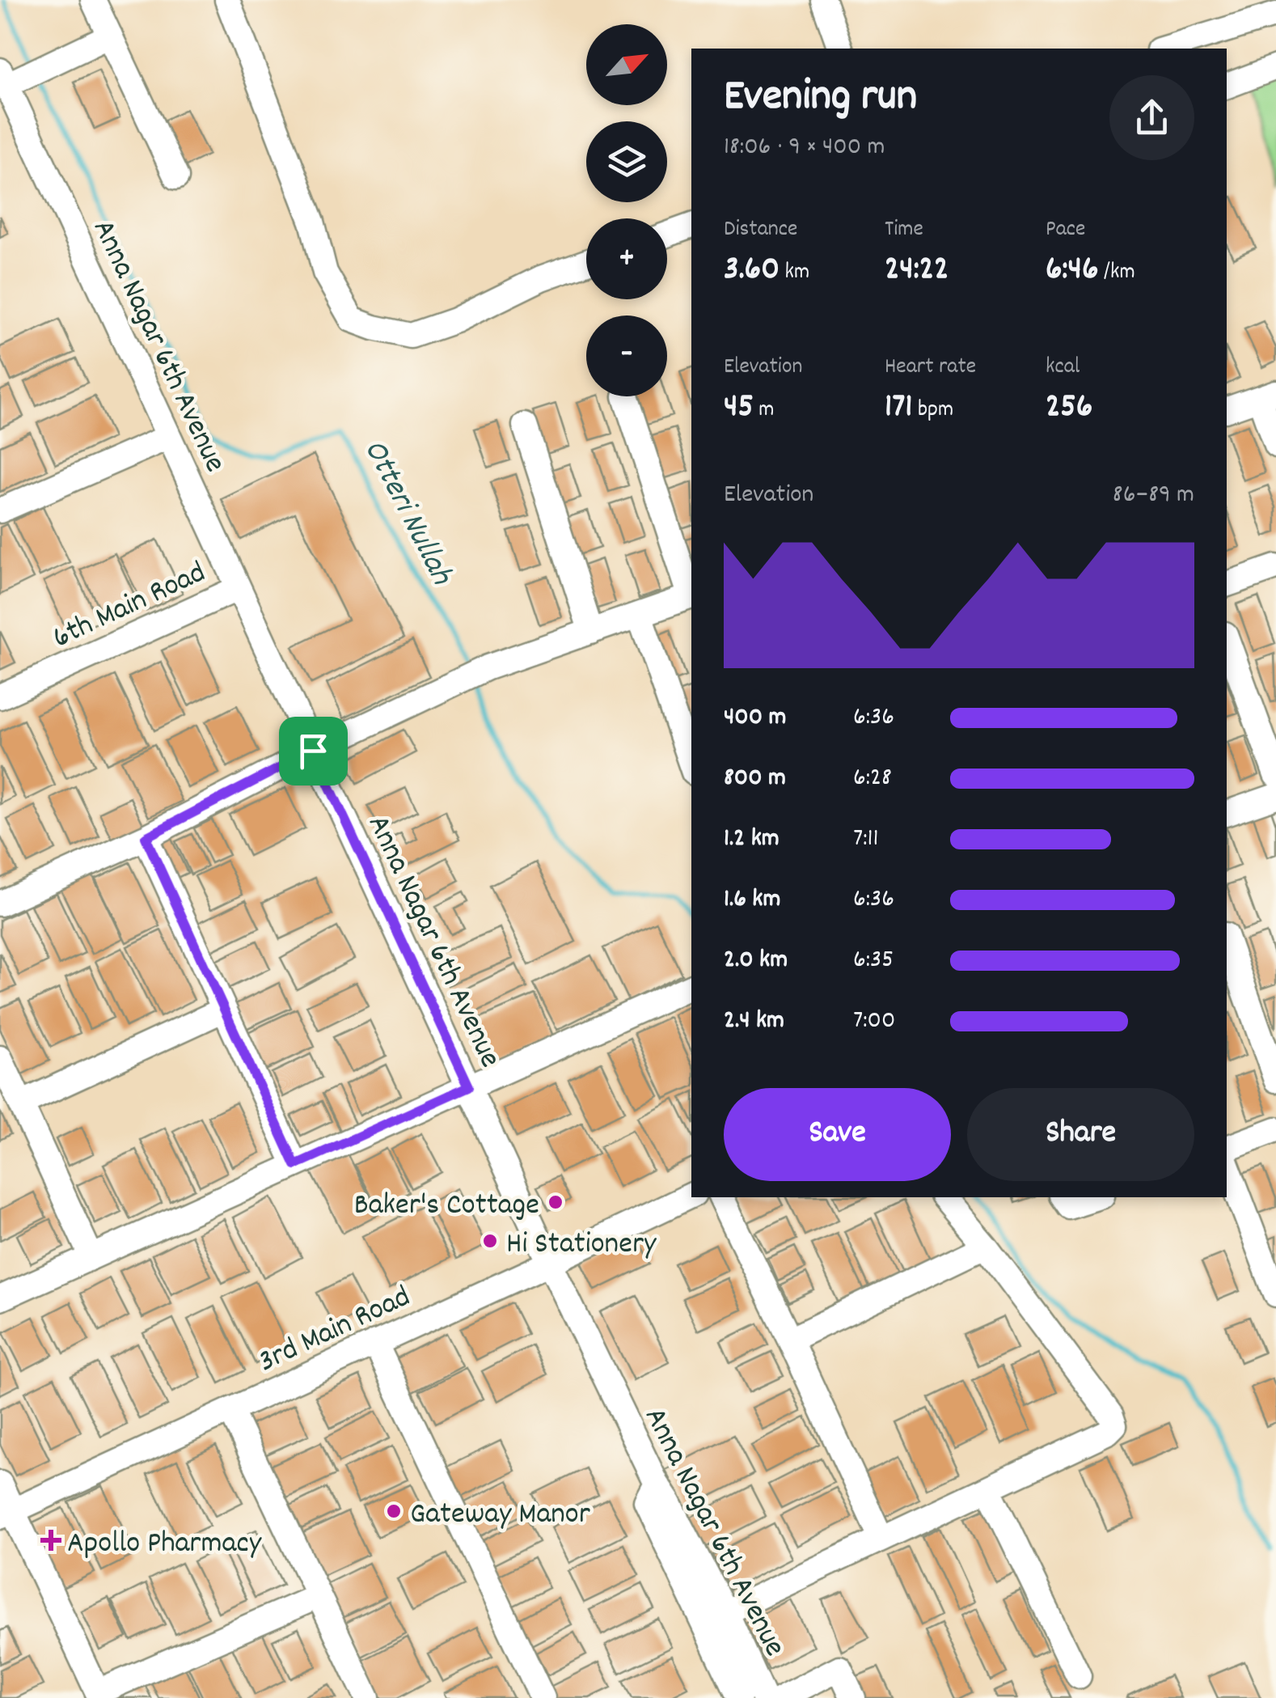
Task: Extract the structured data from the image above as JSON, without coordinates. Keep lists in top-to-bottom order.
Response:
{
  "streets": {
    "street": ["Anna Nagar 6th Avenue", "6th Main Road", "3rd Main Road"]
  },
  "crossings": [
    ["Anna Nagar 6th Avenue", "6th Main Road"],
    ["Anna Nagar 6th Avenue", "3rd Main Road"]
  ],
  "water": ["Otteri Nullah"],
  "places": {
    "other": ["Baker's Cottage", "Hi Stationery", "Gateway Manor"],
    "health": ["Apollo Pharmacy"]
  },
  "north": "top right",
  "page": {
    "map_buttons": ["+", "−"],
    "heading": ["Evening run", "18:06 · 9 × 400 m"],
    "stats": [
      ["Distance", "3.60 km"],
      ["Time", "24:22"],
      ["Pace", "6:46 /km"],
      ["Elevation", "45 m"],
      ["Heart rate", "171 bpm"],
      ["kcal", "256"]
    ],
    "chart": ["Elevation", "86–89 m"],
    "list": [
      {
        "name": "400 m",
        "note": "6:36"
      },
      {
        "name": "800 m",
        "note": "6:28"
      },
      {
        "name": "1.2 km",
        "note": "7:11"
      },
      {
        "name": "1.6 km",
        "note": "6:36"
      },
      {
        "name": "2.0 km",
        "note": "6:35"
      },
      {
        "name": "2.4 km",
        "note": "7:00"
      }
    ],
    "buttons": ["Save", "Share"]
  }
}
